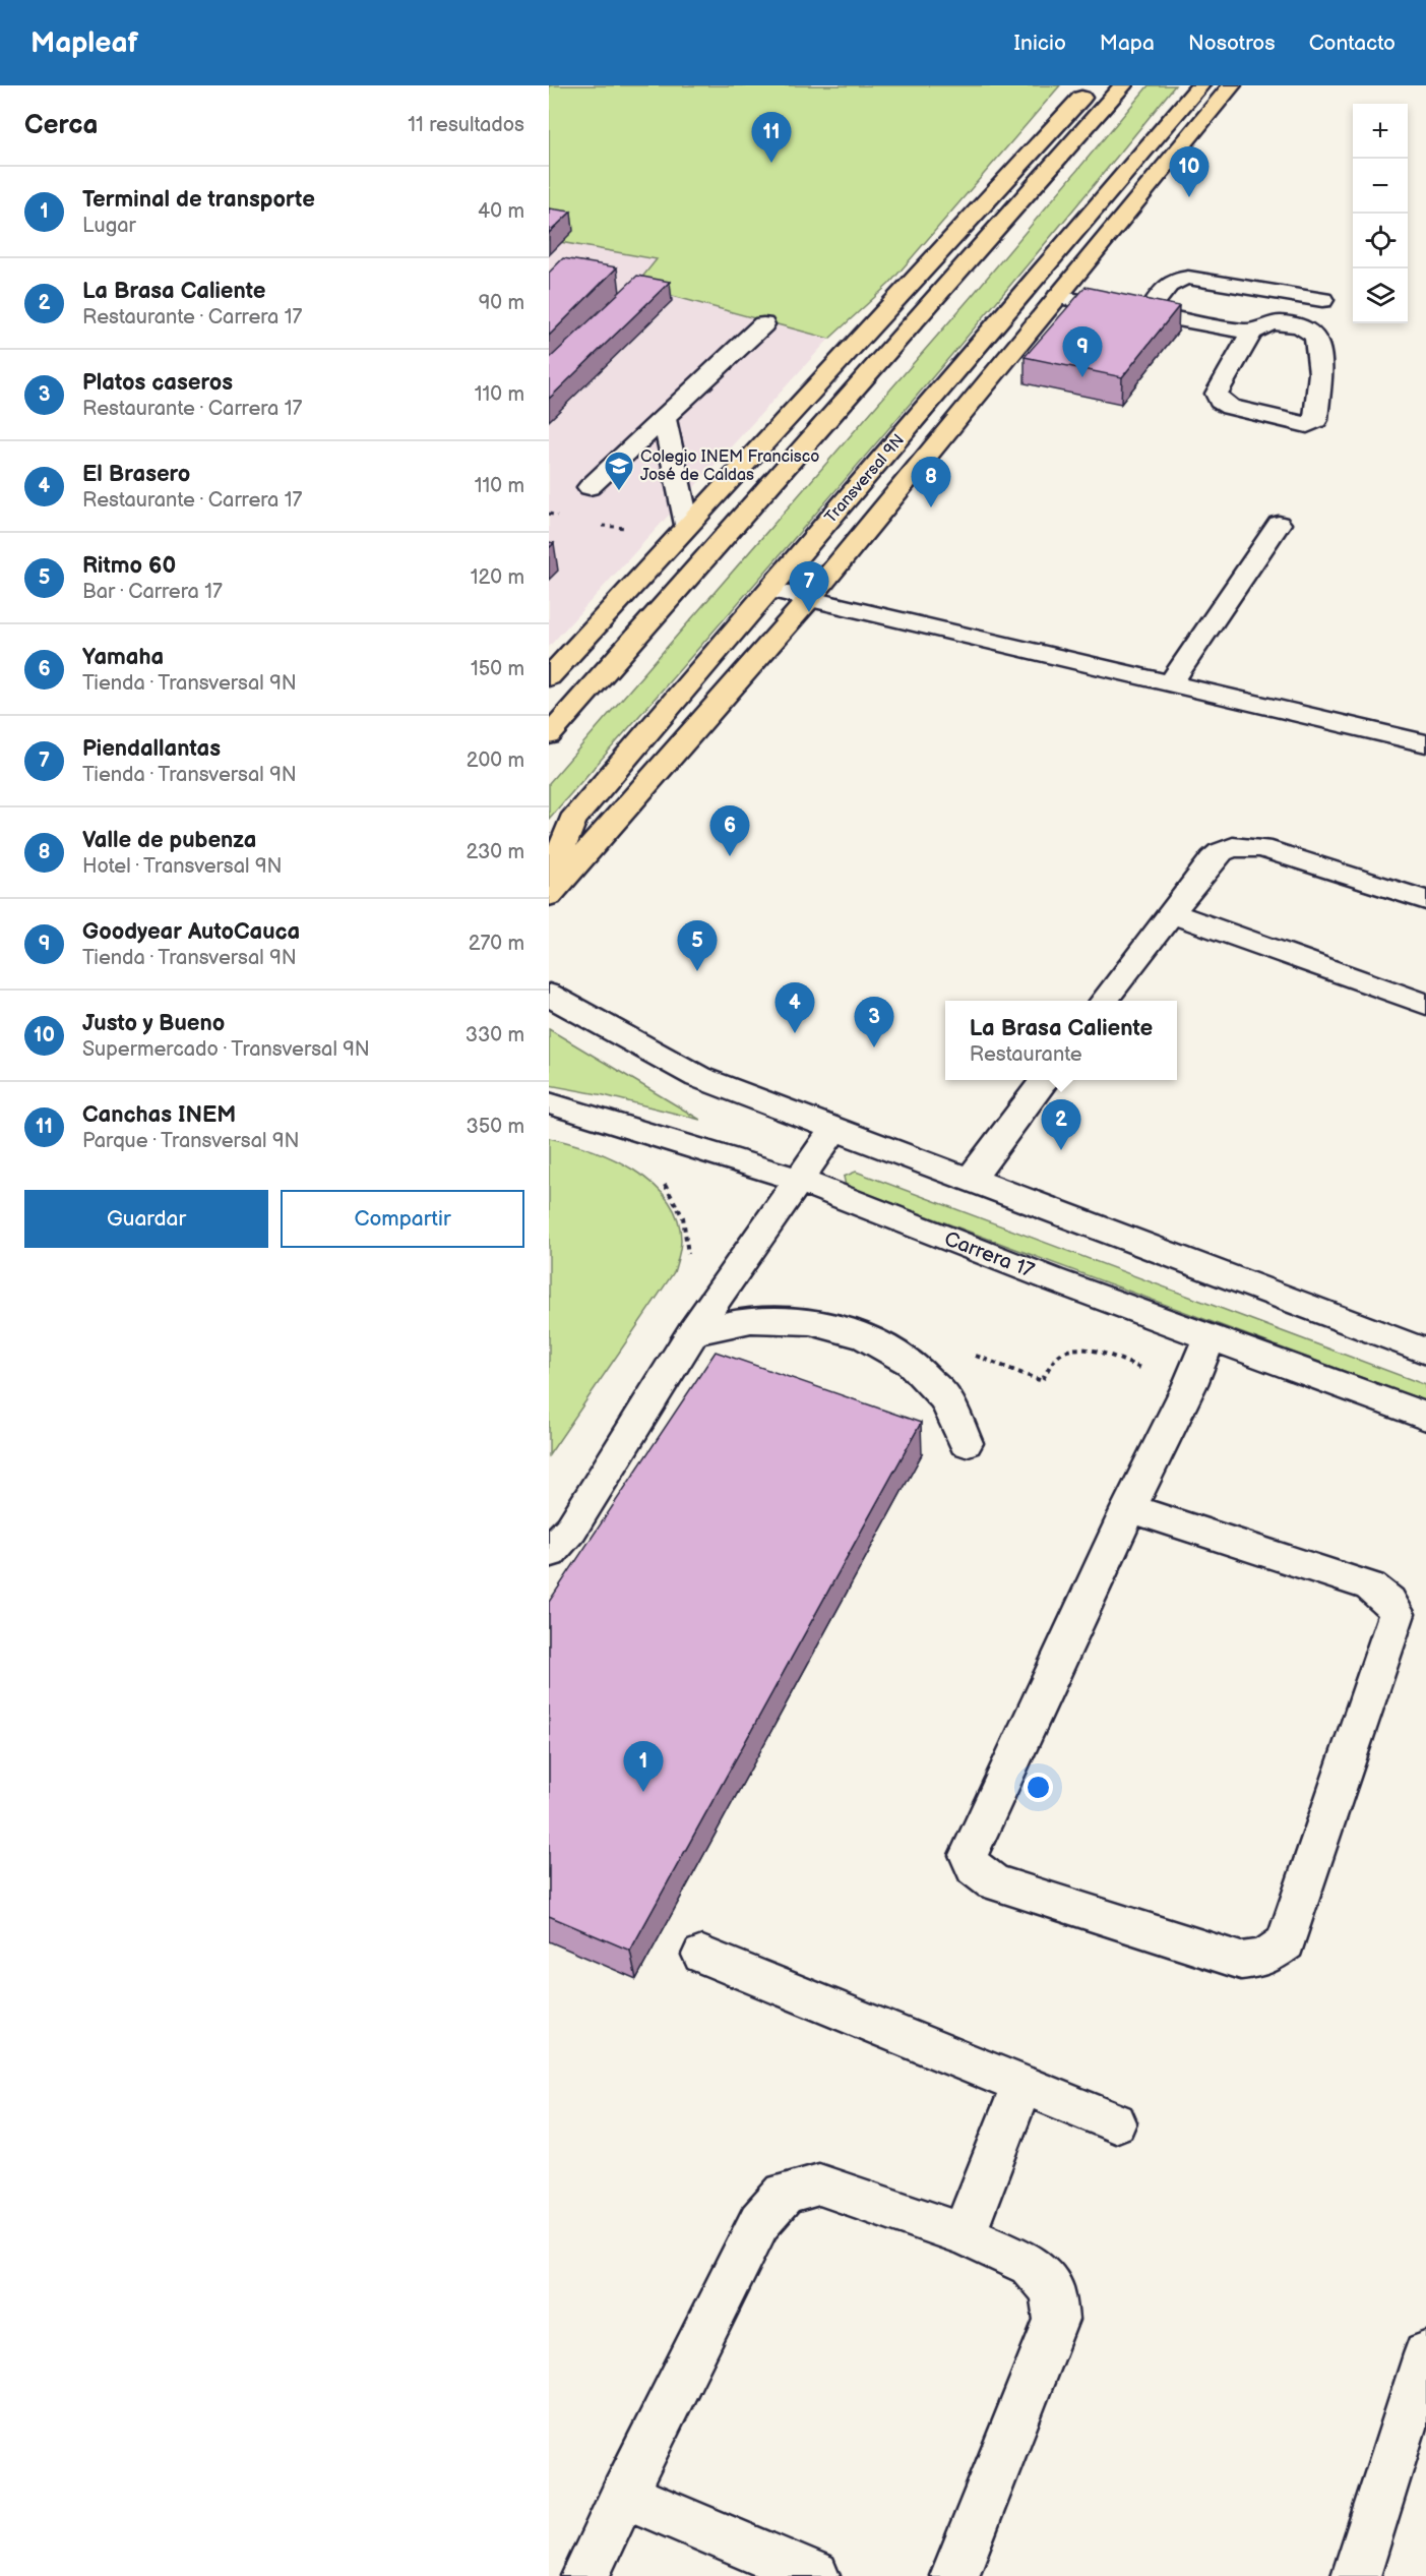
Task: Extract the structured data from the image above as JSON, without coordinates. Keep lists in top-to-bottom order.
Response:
{
  "streets": {
    "main road": ["Transversal 9N"],
    "street": ["Carrera 17"]
  },
  "places": {
    "school or university": ["Colegio INEM Francisco José de Caldas"]
  },
  "page": {
    "header": "Mapleaf",
    "nav": [
      "Inicio",
      "Mapa",
      "Nosotros",
      "Contacto"
    ],
    "heading": ["Cerca", "11 resultados"],
    "map_buttons": ["+", "−"],
    "pins": [
      "11",
      "10",
      "9",
      "8",
      "7",
      "6",
      "5",
      "4",
      "3",
      "2",
      "1"
    ],
    "list": [
      {
        "mark": "1",
        "name": "Terminal de transporte",
        "note": "Lugar",
        "value": "40 m"
      },
      {
        "mark": "2",
        "name": "La Brasa Caliente",
        "note": "Restaurante · Carrera 17",
        "value": "90 m"
      },
      {
        "mark": "3",
        "name": "Platos caseros",
        "note": "Restaurante · Carrera 17",
        "value": "110 m"
      },
      {
        "mark": "4",
        "name": "El Brasero",
        "note": "Restaurante · Carrera 17",
        "value": "110 m"
      },
      {
        "mark": "5",
        "name": "Ritmo 60",
        "note": "Bar · Carrera 17",
        "value": "120 m"
      },
      {
        "mark": "6",
        "name": "Yamaha",
        "note": "Tienda · Transversal 9N",
        "value": "150 m"
      },
      {
        "mark": "7",
        "name": "Piendallantas",
        "note": "Tienda · Transversal 9N",
        "value": "200 m"
      },
      {
        "mark": "8",
        "name": "Valle de pubenza",
        "note": "Hotel · Transversal 9N",
        "value": "230 m"
      },
      {
        "mark": "9",
        "name": "Goodyear AutoCauca",
        "note": "Tienda · Transversal 9N",
        "value": "270 m"
      },
      {
        "mark": "10",
        "name": "Justo y Bueno",
        "note": "Supermercado · Transversal 9N",
        "value": "330 m"
      },
      {
        "mark": "11",
        "name": "Canchas INEM",
        "note": "Parque · Transversal 9N",
        "value": "350 m"
      }
    ],
    "popup": ["La Brasa Caliente", "Restaurante"],
    "buttons": ["Guardar", "Compartir"]
  }
}
